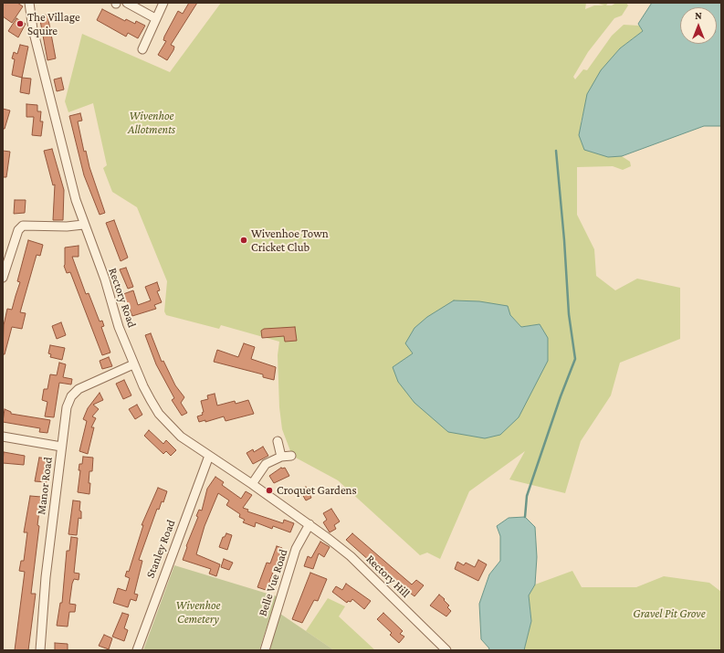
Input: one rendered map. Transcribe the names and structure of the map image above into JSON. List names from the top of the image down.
{
  "streets": {
    "street": [
      "Rectory Road",
      "Manor Road",
      "Stanley Road",
      "Rectory Hill",
      "Belle Vue Road"
    ]
  },
  "crossings": [
    ["Rectory Road", "Manor Road"],
    ["Rectory Road", "Stanley Road"],
    ["Rectory Road", "Rectory Hill"],
    ["Rectory Road", "Belle Vue Road"],
    ["Rectory Hill", "Belle Vue Road"]
  ],
  "parks": ["Wivenhoe Allotments", "Wivenhoe Cemetery", "Gravel Pit Grove"],
  "places": ["The Village Squire", "Wivenhoe Town Cricket Club", "Croquet Gardens"],
  "north": "top"
}
